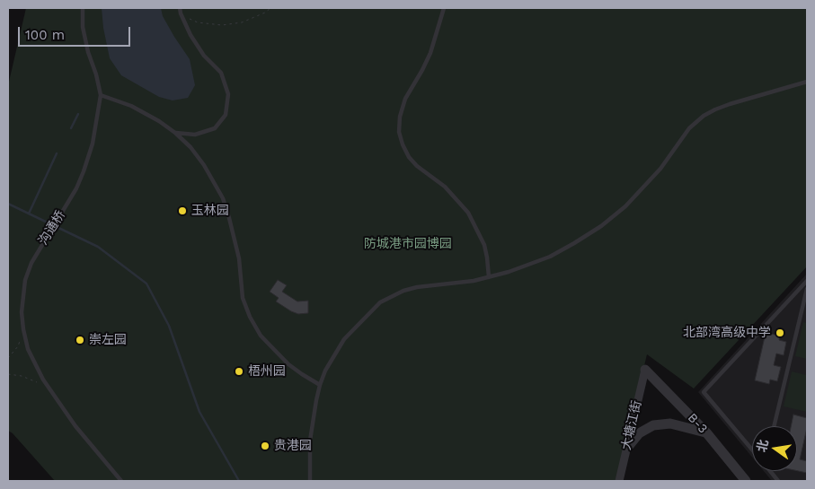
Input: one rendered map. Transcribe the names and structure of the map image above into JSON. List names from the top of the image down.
{
  "streets": {
    "street": ["B-3", "大塘江街"],
    "lane": ["沟通桥"]
  },
  "crossings": [
    ["B-3", "大塘江街"]
  ],
  "parks": ["防城港市园博园"],
  "places": [
    "玉林园",
    "北部湾高级中学",
    "崇左园",
    "梧州园",
    "贵港园"
  ],
  "scale_bar": "100 m",
  "north": "left"
}
